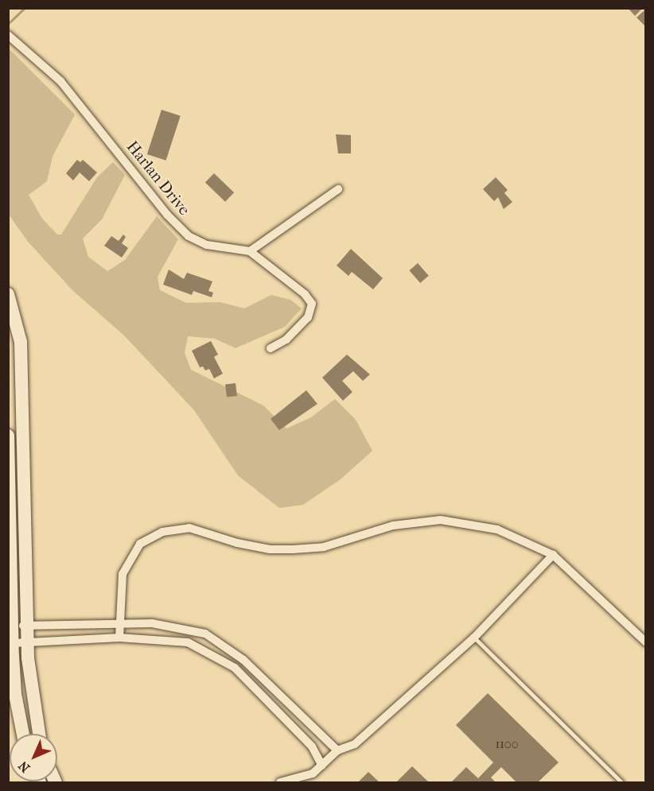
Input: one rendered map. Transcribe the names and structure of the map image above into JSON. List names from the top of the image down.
{
  "streets": {
    "street": ["Harlan Drive"]
  },
  "house_numbers": ["1100"],
  "north": "bottom left"
}
